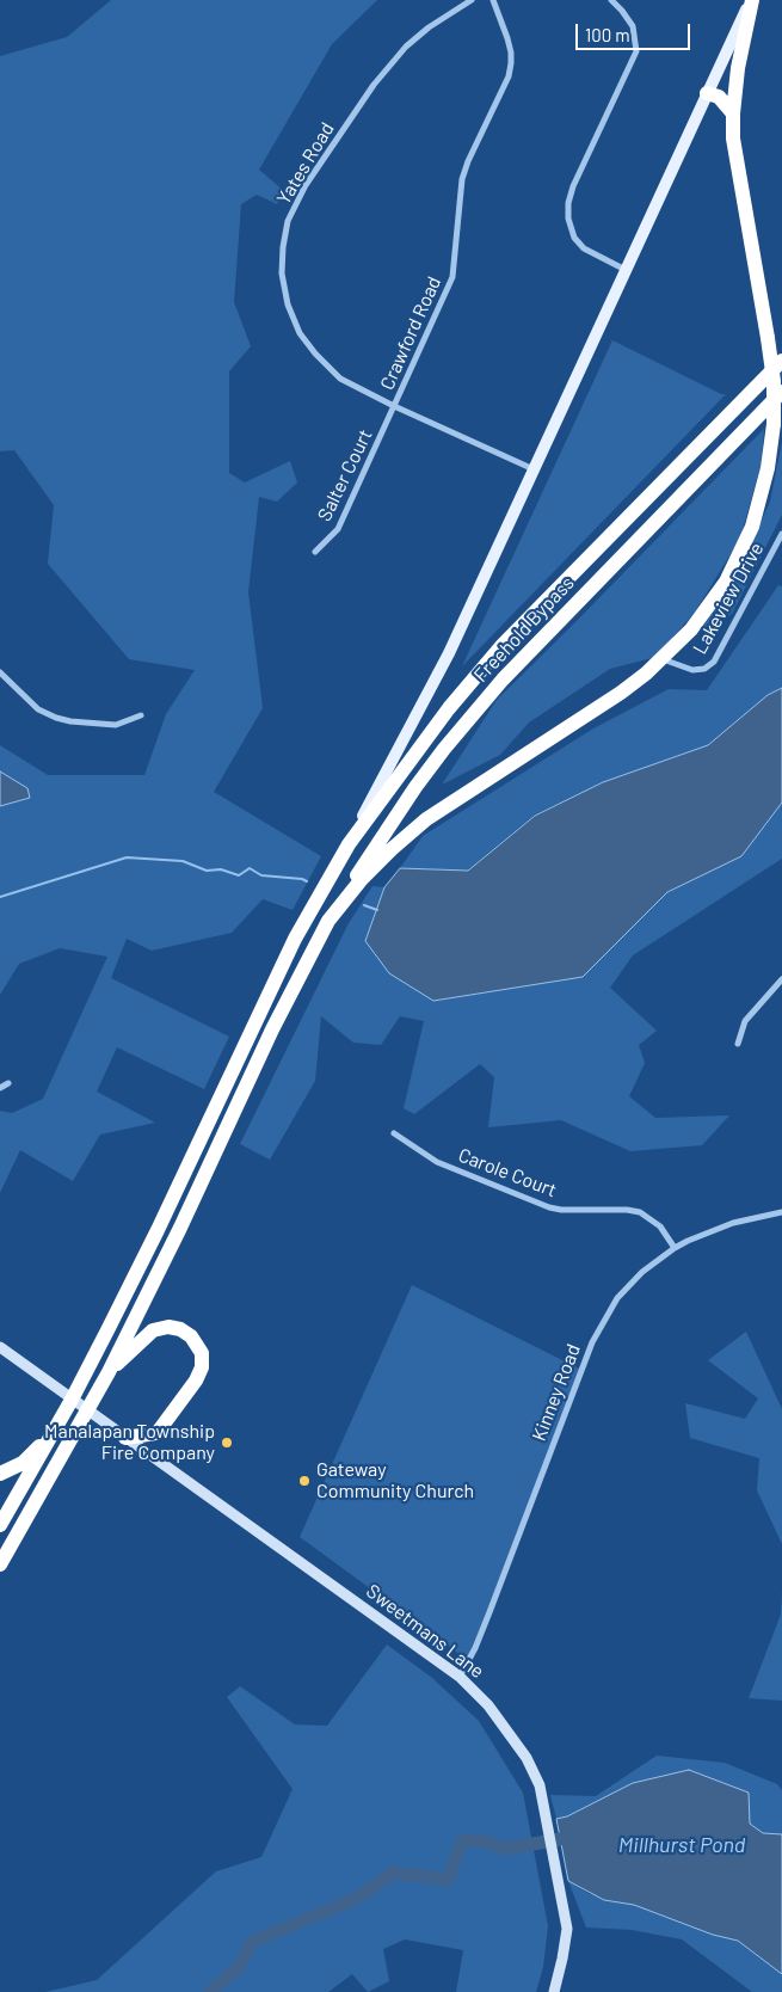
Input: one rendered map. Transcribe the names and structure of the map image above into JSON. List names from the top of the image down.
{
  "streets": {
    "highway": ["Freehold Bypass"],
    "street": [
      "Yates Road",
      "Crawford Road",
      "Salter Court",
      "Lakeview Drive",
      "Carole Court",
      "Kinney Road",
      "Sweetmans Lane"
    ]
  },
  "crossings": [
    ["Yates Road", "Crawford Road"],
    ["Yates Road", "Salter Court"],
    ["Crawford Road", "Salter Court"],
    ["Freehold Bypass", "Sweetmans Lane"],
    ["Carole Court", "Kinney Road"],
    ["Kinney Road", "Sweetmans Lane"]
  ],
  "water": ["Millhurst Pond"],
  "places": ["Manalapan Township Fire Company", "Gateway Community Church"],
  "scale_bar": "100 m"
}
